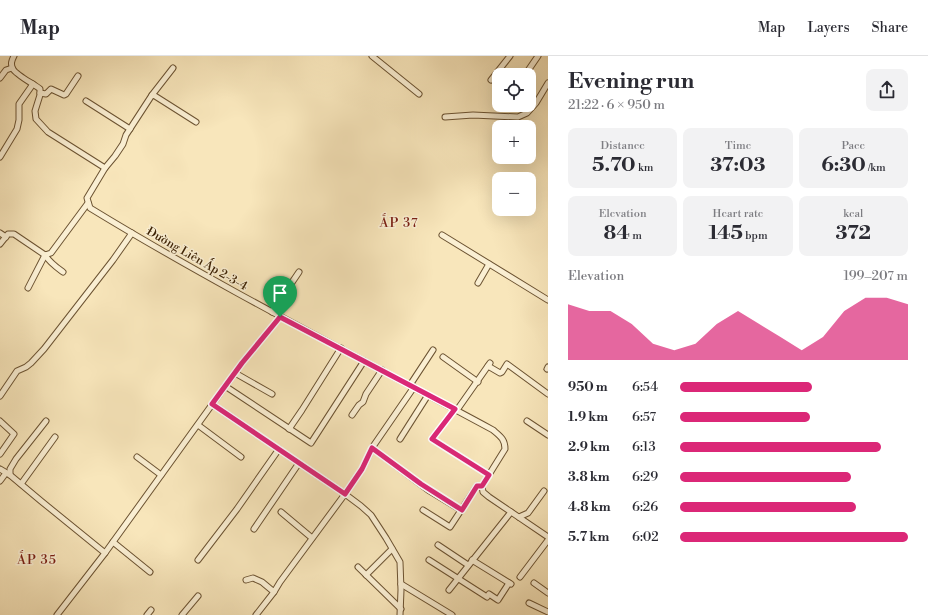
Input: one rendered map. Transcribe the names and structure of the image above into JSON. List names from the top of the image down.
{
  "streets": {
    "street": ["Đường Liên Ấp 2-3-4"]
  },
  "districts": ["ẤP 37", "ẤP 35"],
  "page": {
    "header": "Map",
    "nav": ["Map", "Layers", "Share"],
    "heading": ["Evening run", "21:22 · 6 × 950 m"],
    "map_buttons": ["+", "−"],
    "stats": [
      ["Distance", "5.70 km"],
      ["Time", "37:03"],
      ["Pace", "6:30 /km"],
      ["Elevation", "84 m"],
      ["Heart rate", "145 bpm"],
      ["kcal", "372"]
    ],
    "chart": ["Elevation", "199–207 m"],
    "list": [
      {
        "name": "950 m",
        "note": "6:54"
      },
      {
        "name": "1.9 km",
        "note": "6:57"
      },
      {
        "name": "2.9 km",
        "note": "6:13"
      },
      {
        "name": "3.8 km",
        "note": "6:29"
      },
      {
        "name": "4.8 km",
        "note": "6:26"
      },
      {
        "name": "5.7 km",
        "note": "6:02"
      }
    ]
  }
}
